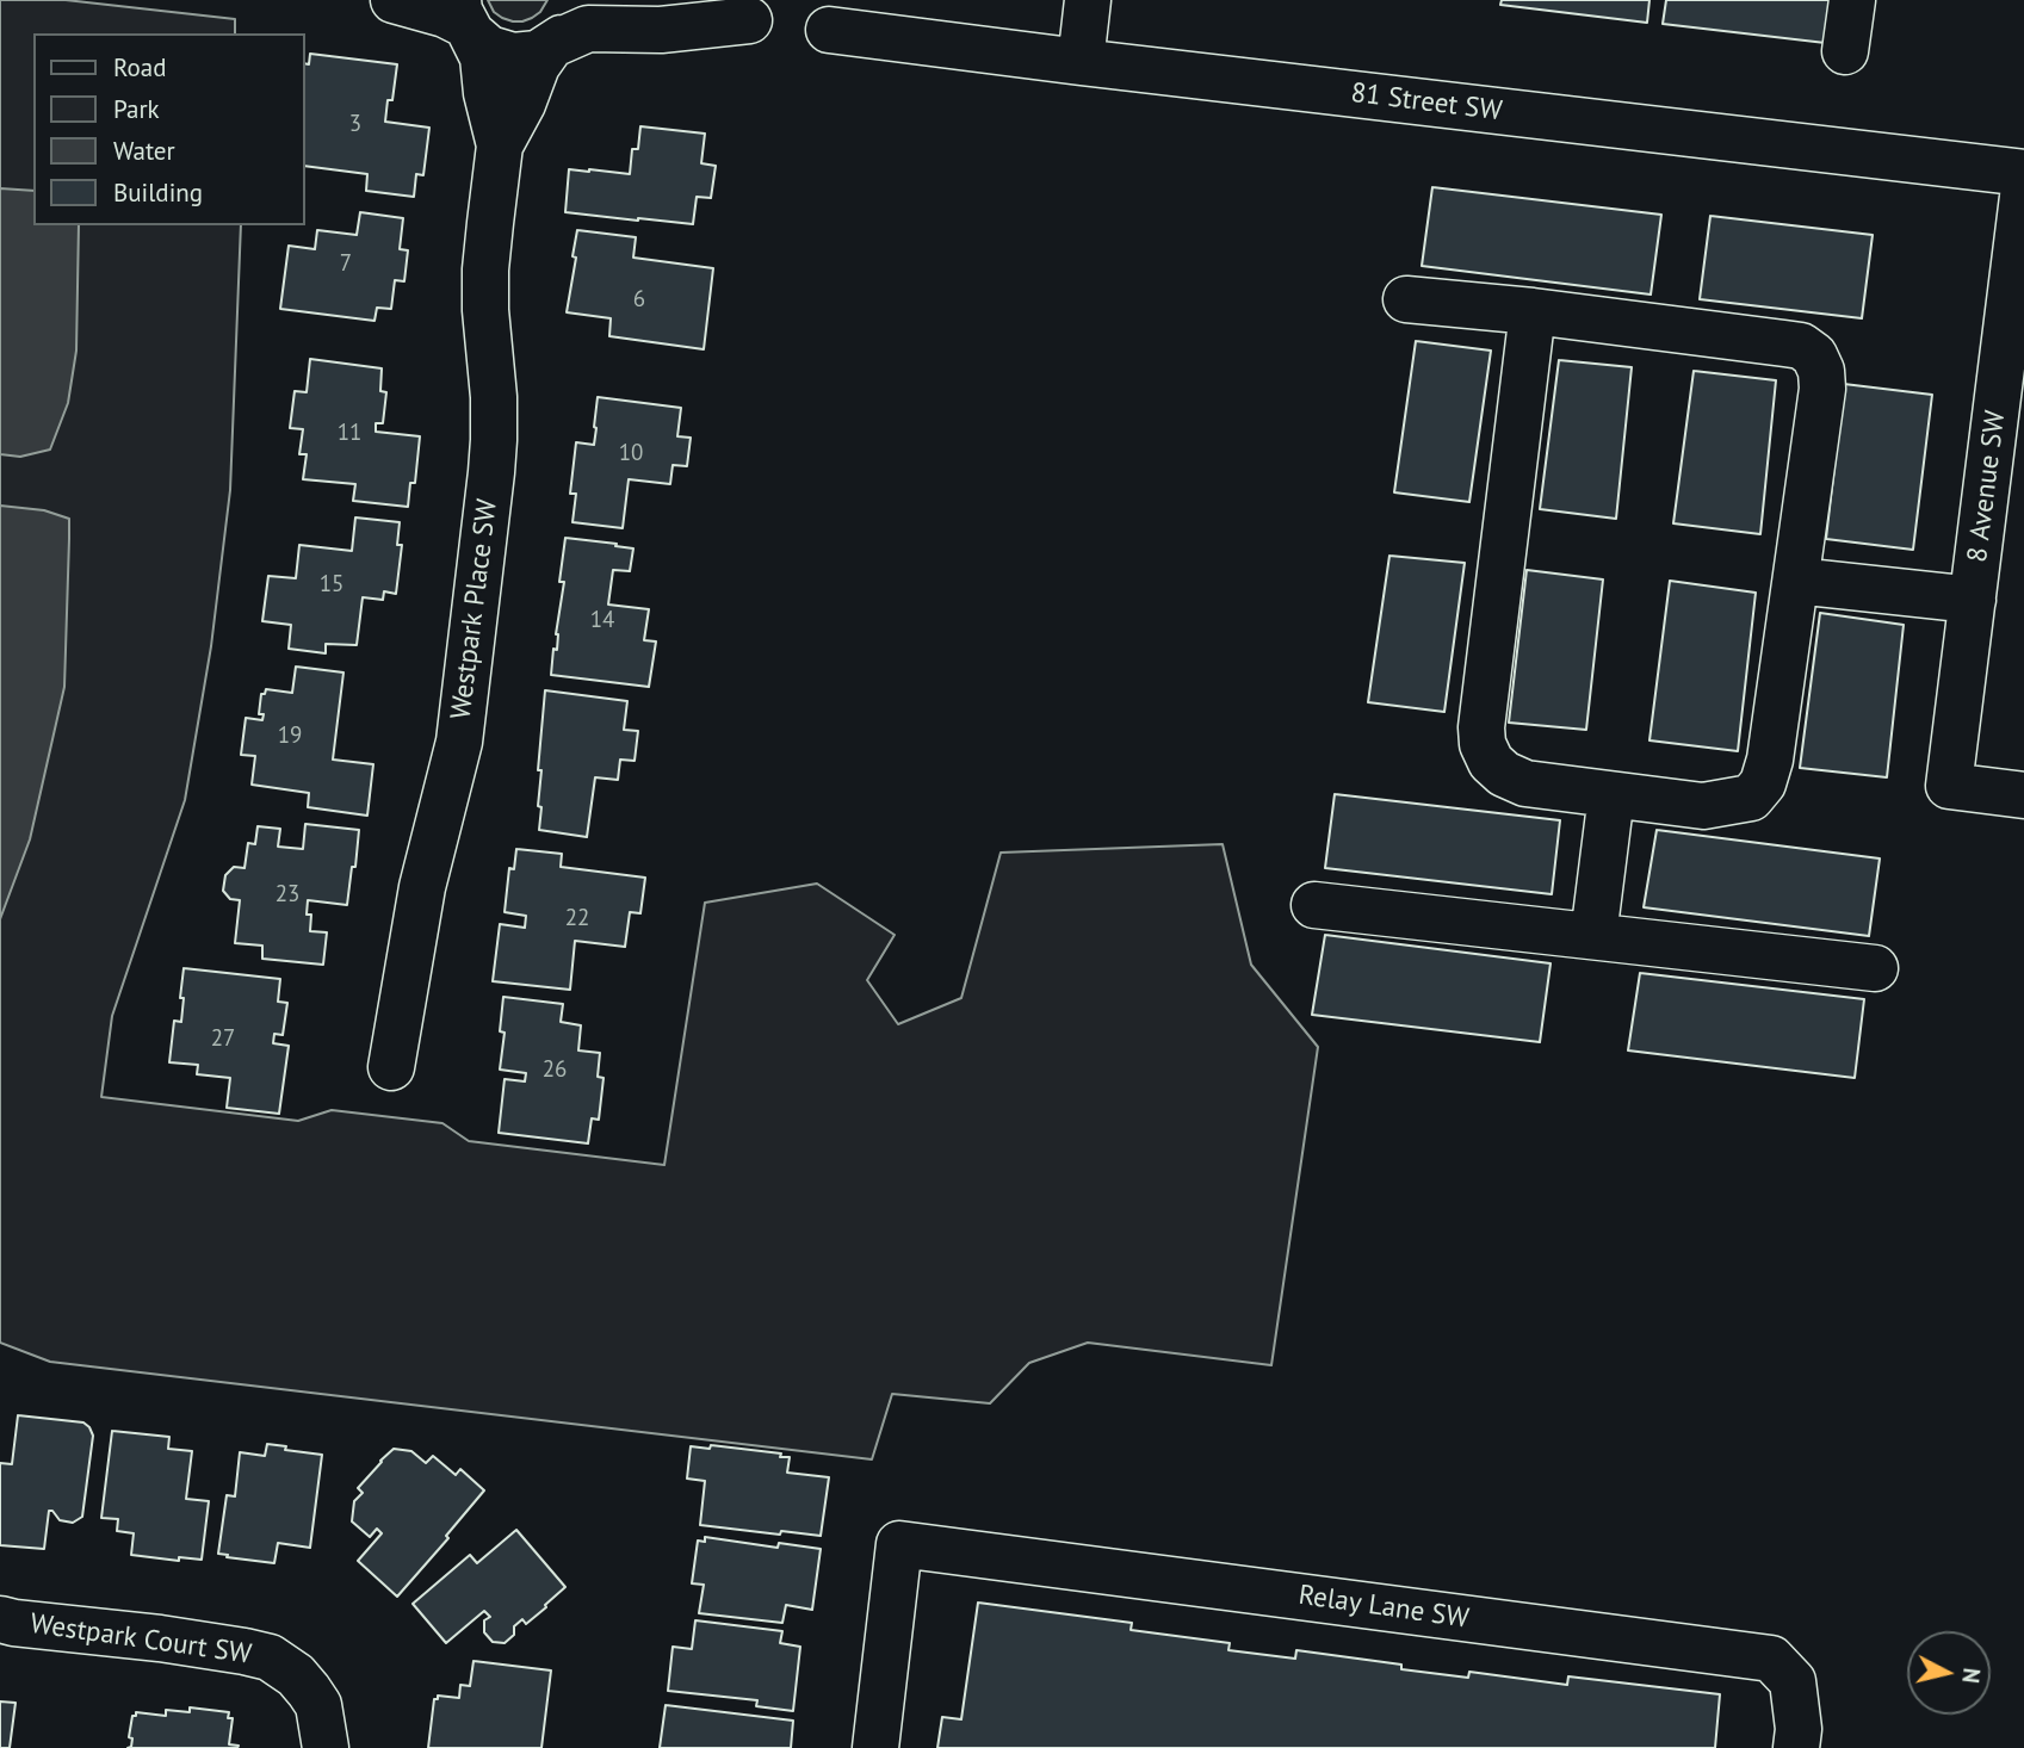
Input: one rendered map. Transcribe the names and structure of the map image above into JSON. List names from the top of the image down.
{
  "streets": {
    "street": [
      "81 Street SW",
      "8 Avenue SW",
      "Westpark Place SW",
      "Relay Lane SW",
      "Westpark Court SW"
    ]
  },
  "house_numbers": [
    "3",
    "7",
    "6",
    "11",
    "10",
    "15",
    "14",
    "19",
    "23",
    "22",
    "27",
    "26"
  ],
  "legend": [
    "Road",
    "Park",
    "Water",
    "Building"
  ],
  "north": "right"
}
